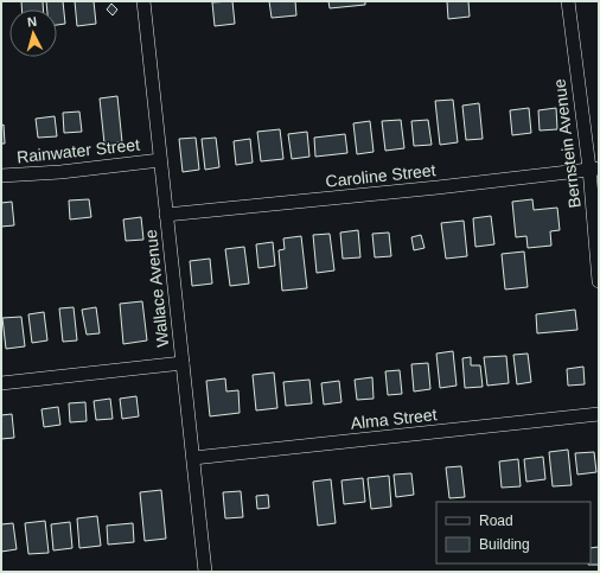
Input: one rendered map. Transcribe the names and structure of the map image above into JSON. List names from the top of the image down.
{
  "streets": {
    "street": [
      "Bernstein Avenue",
      "Rainwater Street",
      "Caroline Street",
      "Wallace Avenue",
      "Alma Street"
    ]
  },
  "crossings": [
    ["Bernstein Avenue", "Caroline Street"],
    ["Rainwater Street", "Wallace Avenue"],
    ["Caroline Street", "Wallace Avenue"],
    ["Wallace Avenue", "Alma Street"]
  ],
  "legend": ["Road", "Building"],
  "north": "top"
}
